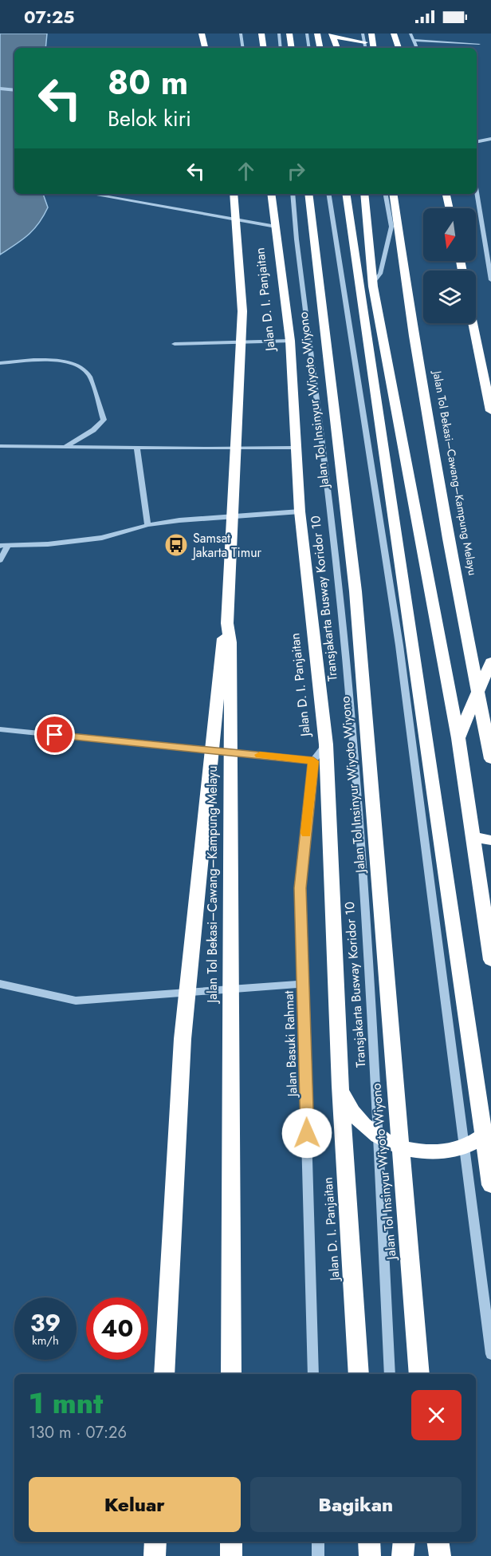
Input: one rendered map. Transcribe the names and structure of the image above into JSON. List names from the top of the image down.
{
  "streets": {
    "highway": ["Jalan D. I. Panjaitan", "Jalan Tol Insinyur Wiyoto Wiyono", "Jalan Tol Bekasi–Cawang–Kampung Melayu"],
    "street": ["Transjakarta Busway Koridor 10", "Jalan Basuki Rahmat"]
  },
  "crossings": [
    ["Jalan D. I. Panjaitan", "Jalan Basuki Rahmat"]
  ],
  "places": {
    "bus stop": ["Samsat Jakarta Timur"]
  },
  "north": "bottom",
  "page": {
    "status": "07:25",
    "turn": ["80 m", "Belok kiri"],
    "speed": "39 km/h",
    "limit": "40",
    "heading": ["1 mnt", "130 m · 07:26"],
    "buttons": ["Keluar", "Bagikan"]
  }
}
